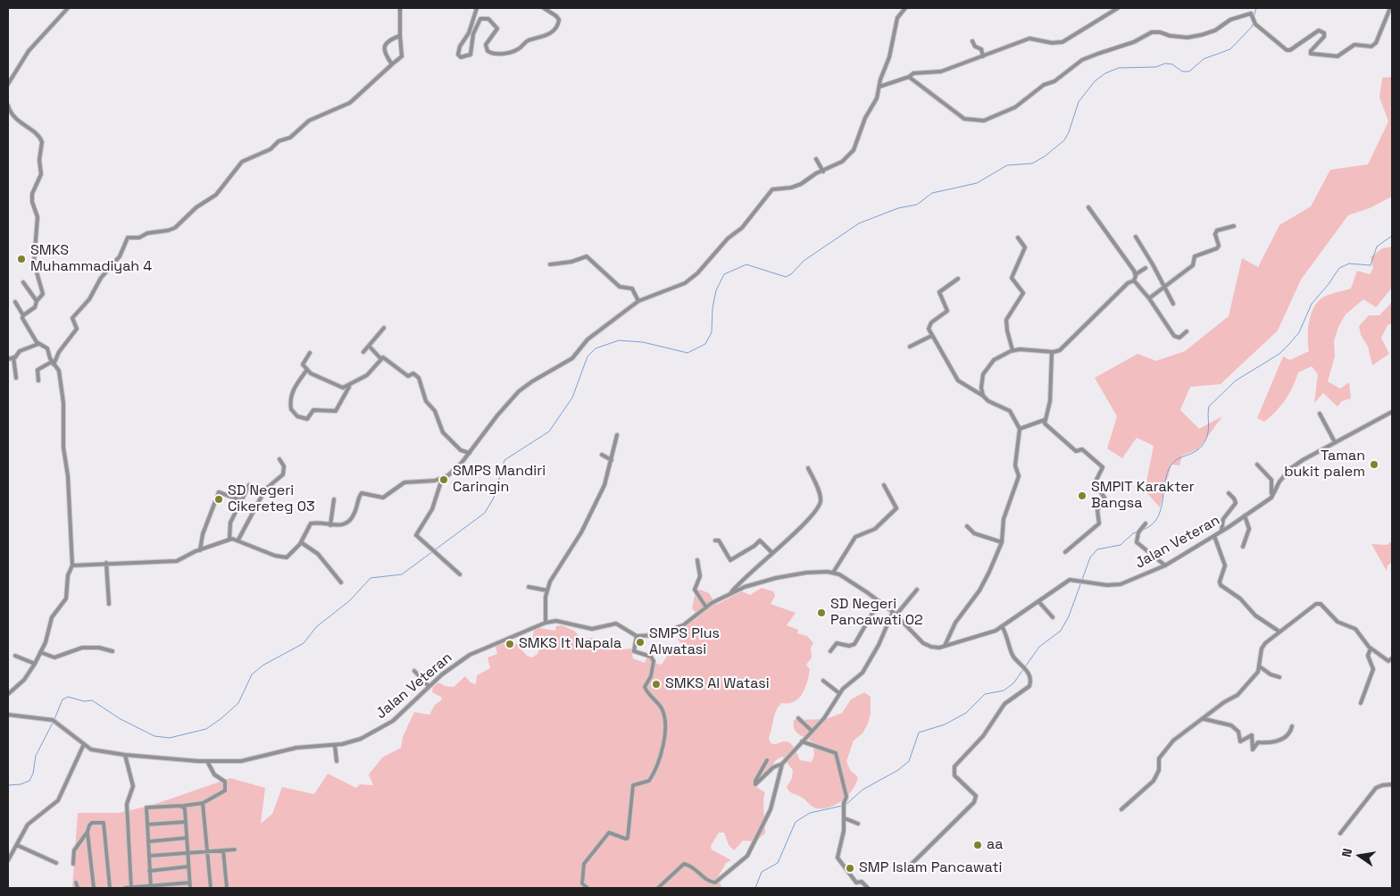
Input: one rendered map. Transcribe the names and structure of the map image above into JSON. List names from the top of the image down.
{
  "streets": {
    "street": ["Jalan Veteran"]
  },
  "places": [
    "SMKS Muhammadiyah 4",
    "Taman bukit palem",
    "SMPS Mandiri Caringin",
    "SMPIT Karakter Bangsa",
    "SD Negeri Cikereteg 03",
    "SD Negeri Pancawati 02",
    "SMPS Plus Alwatasi",
    "SMKS It Napala",
    "SMKS Al Watasi",
    "aa",
    "SMP Islam Pancawati"
  ],
  "north": "left"
}
